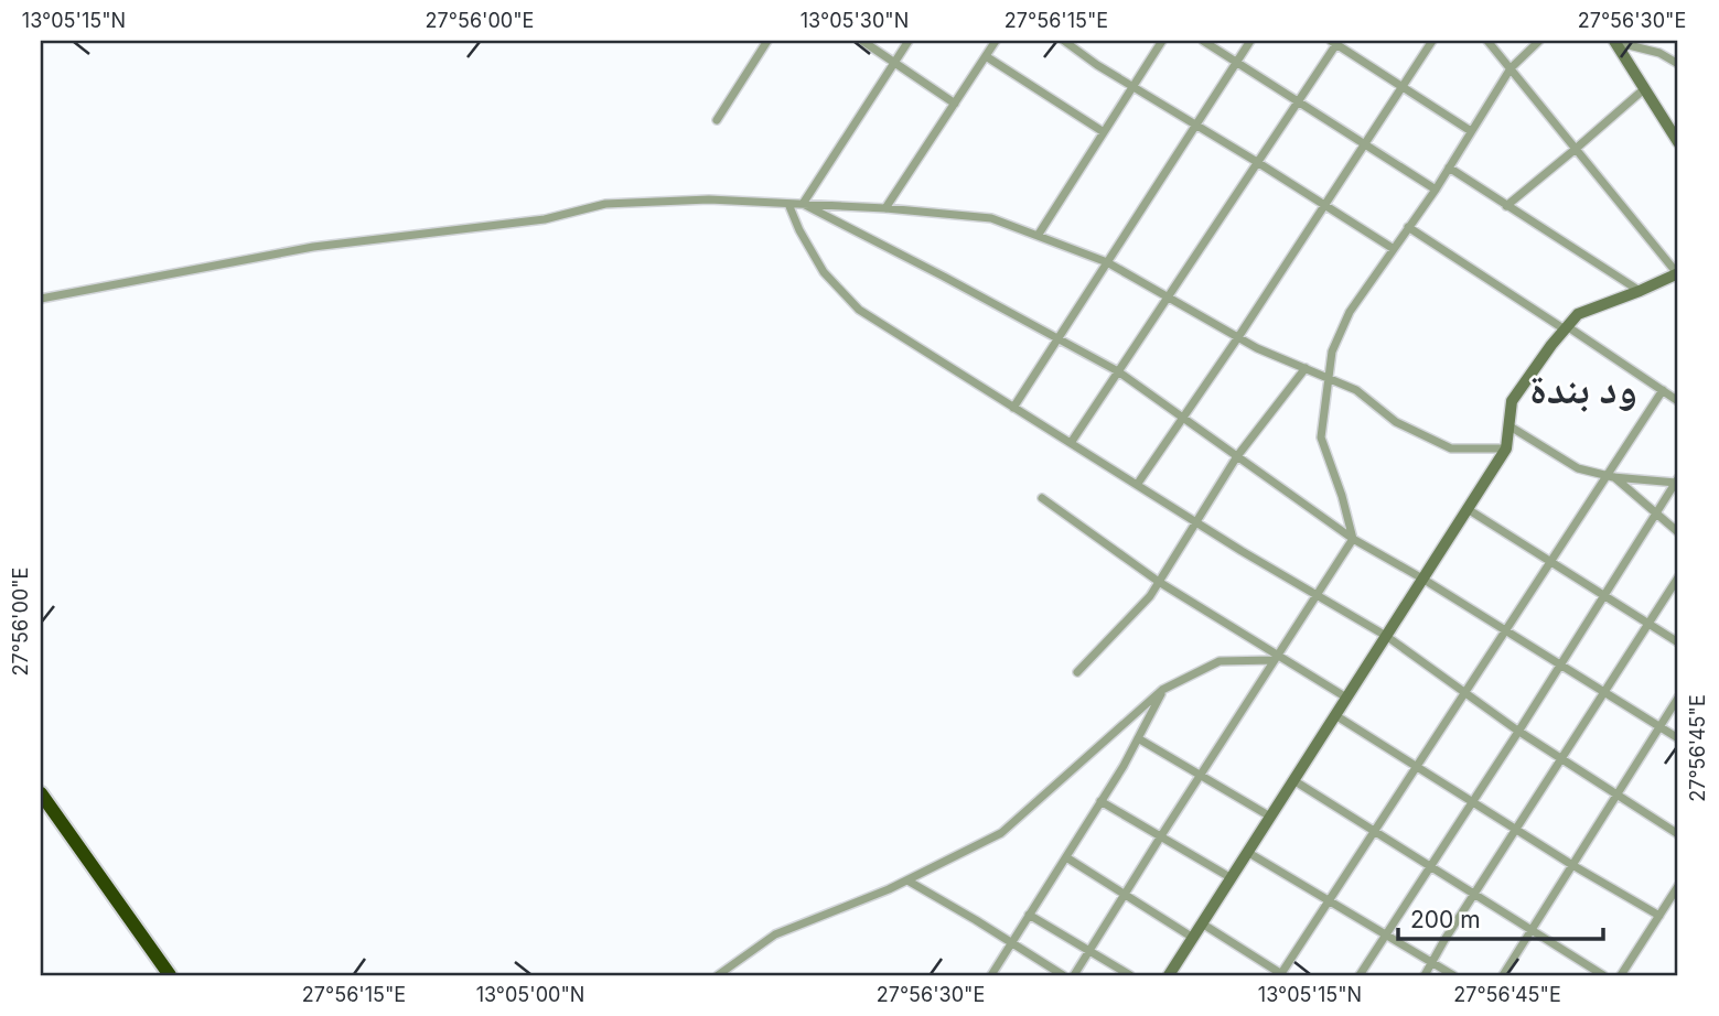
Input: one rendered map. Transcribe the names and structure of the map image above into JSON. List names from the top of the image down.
{
  "districts": ["ود بندة"],
  "scale_bar": "200 m",
  "coordinates": [
    "13°05'15\"N",
    "27°56'00\"E",
    "13°05'30\"N",
    "27°56'15\"E",
    "27°56'30\"E",
    "27°56'45\"E",
    "13°05'00\"N"
  ]
}
